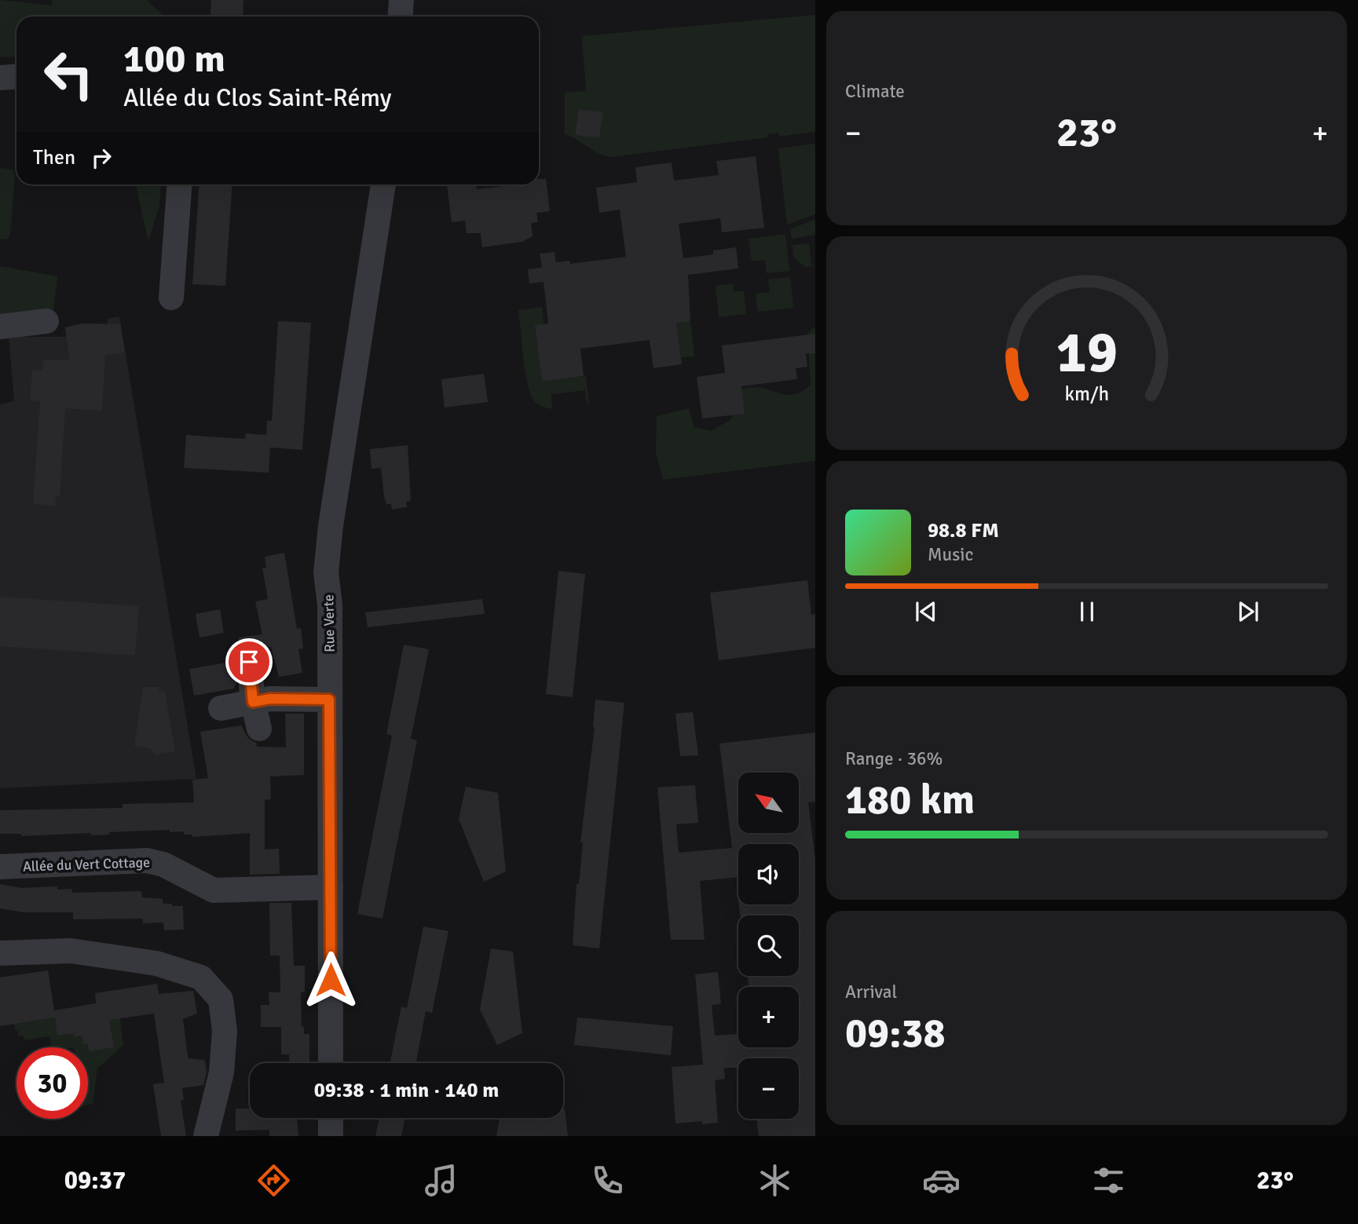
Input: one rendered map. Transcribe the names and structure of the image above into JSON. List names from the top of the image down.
{
  "streets": {
    "street": ["Rue Verte", "Allée du Vert Cottage"]
  },
  "crossings": [
    ["Rue Verte", "Allée du Vert Cottage"]
  ],
  "north": "top left",
  "page": {
    "tile": [
      "Climate",
      ["Range · 36%", "180 km"],
      ["Arrival", "09:38"]
    ],
    "turn": ["100 m", "Allée du Clos Saint-Rémy"],
    "heat": ["−", "23°", "+"],
    "then": "Then",
    "song": ["98.8 FM", "Music"],
    "map_buttons": ["+", "−"],
    "limit": "30",
    "trip": "09:38 · 1 min · 140 m",
    "tabs": ["09:37", "23°"],
    "gauge": ["19", "km/h"]
  }
}
